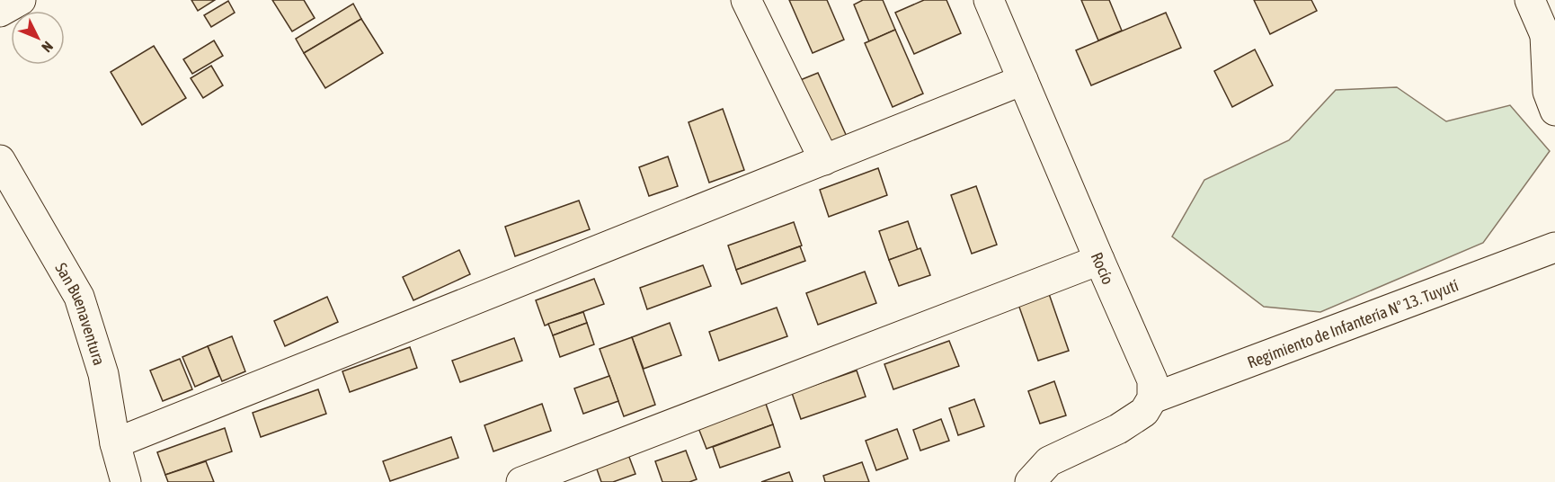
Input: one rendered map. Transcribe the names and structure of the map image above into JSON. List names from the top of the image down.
{
  "streets": {
    "street": ["Rocío", "San Buenaventura", "Regimiento de Infantería N° 13. Tuyutí"]
  },
  "crossings": [
    ["Rocío", "Regimiento de Infantería N° 13. Tuyutí"]
  ],
  "north": "bottom right"
}
